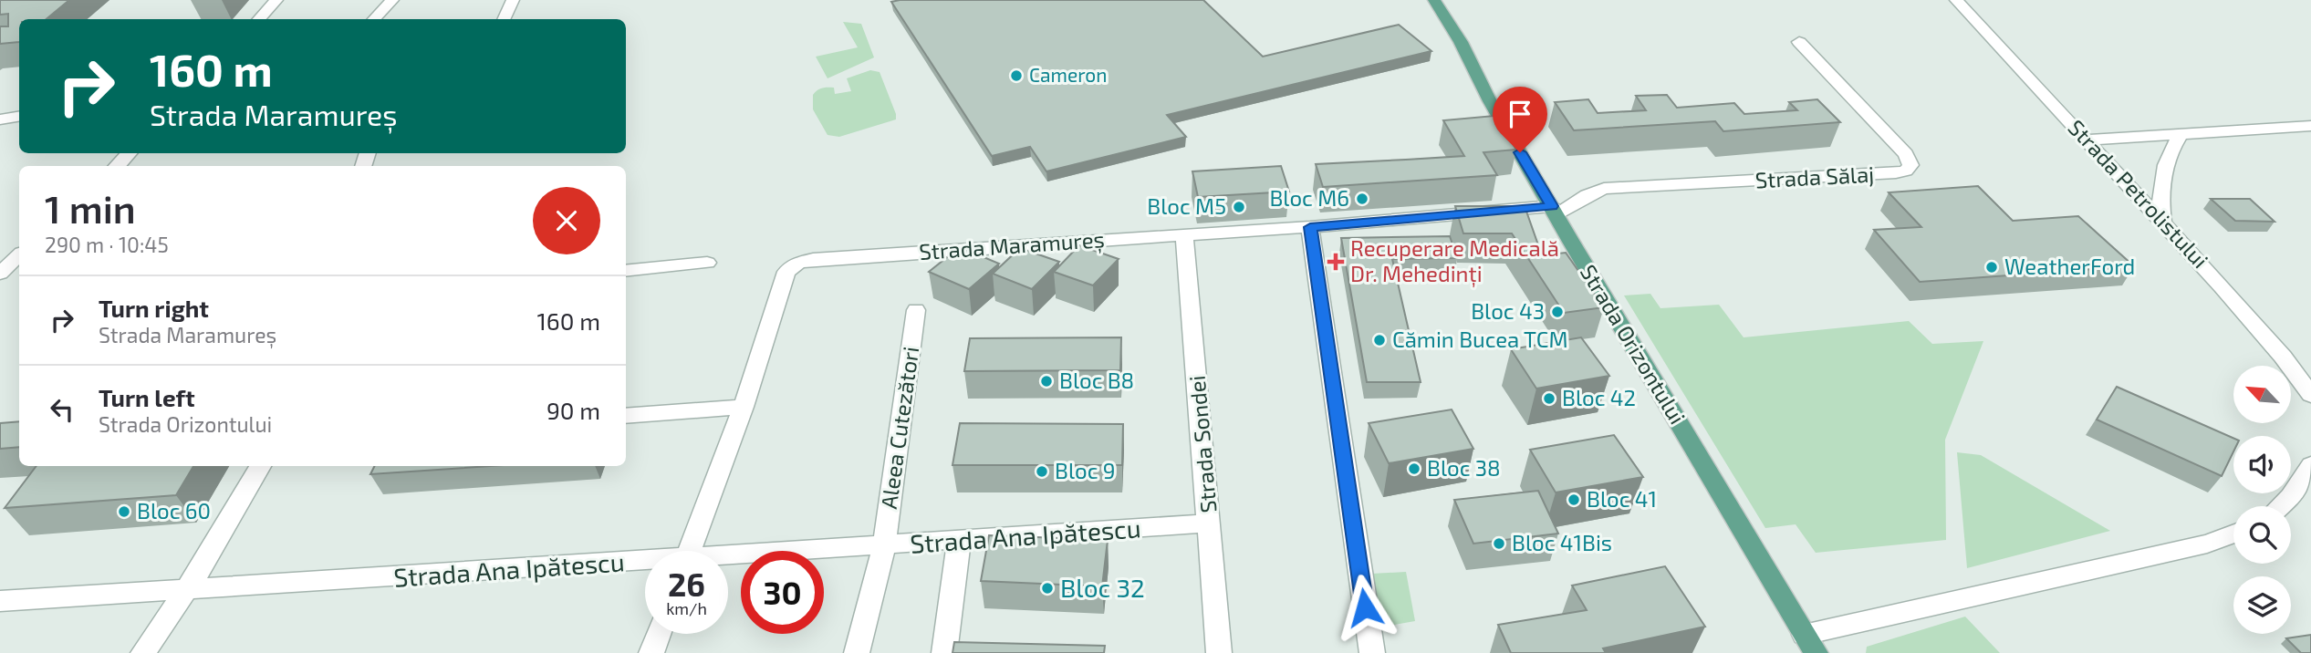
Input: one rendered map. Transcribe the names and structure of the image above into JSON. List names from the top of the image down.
{
  "streets": {
    "main road": ["Strada Orizontului"],
    "street": [
      "Strada Sălaj",
      "Strada Petrolistului",
      "Strada Maramureș",
      "Aleea Cutezători",
      "Strada Sondei",
      "Strada Ana Ipătescu"
    ]
  },
  "crossings": [
    ["Strada Sălaj", "Strada Maramureș"],
    ["Strada Sălaj", "Strada Orizontului"],
    ["Strada Maramureș", "Strada Orizontului"],
    ["Strada Maramureș", "Strada Sondei"],
    ["Aleea Cutezători", "Strada Ana Ipătescu"],
    ["Strada Sondei", "Strada Ana Ipătescu"]
  ],
  "places": {
    "other": [
      "Cameron",
      "Bloc M6",
      "Bloc M5",
      "WeatherFord",
      "Bloc 43",
      "Cămin Bucea TCM",
      "Bloc B8",
      "Bloc 42",
      "Bloc 38",
      "Bloc 9",
      "Bloc 41",
      "Bloc 60",
      "Bloc 41Bis",
      "Bloc 32"
    ],
    "health": ["Recuperare Medicală Dr. Mehedinți"]
  },
  "north": "top left",
  "page": {
    "turn": ["160 m", "Strada Maramureș"],
    "heading": ["1 min", "290 m · 10:45"],
    "list": [
      {
        "name": "Turn right",
        "note": "Strada Maramureș",
        "value": "160 m"
      },
      {
        "name": "Turn left",
        "note": "Strada Orizontului",
        "value": "90 m"
      }
    ],
    "speed": "26 km/h",
    "limit": "30"
  }
}
